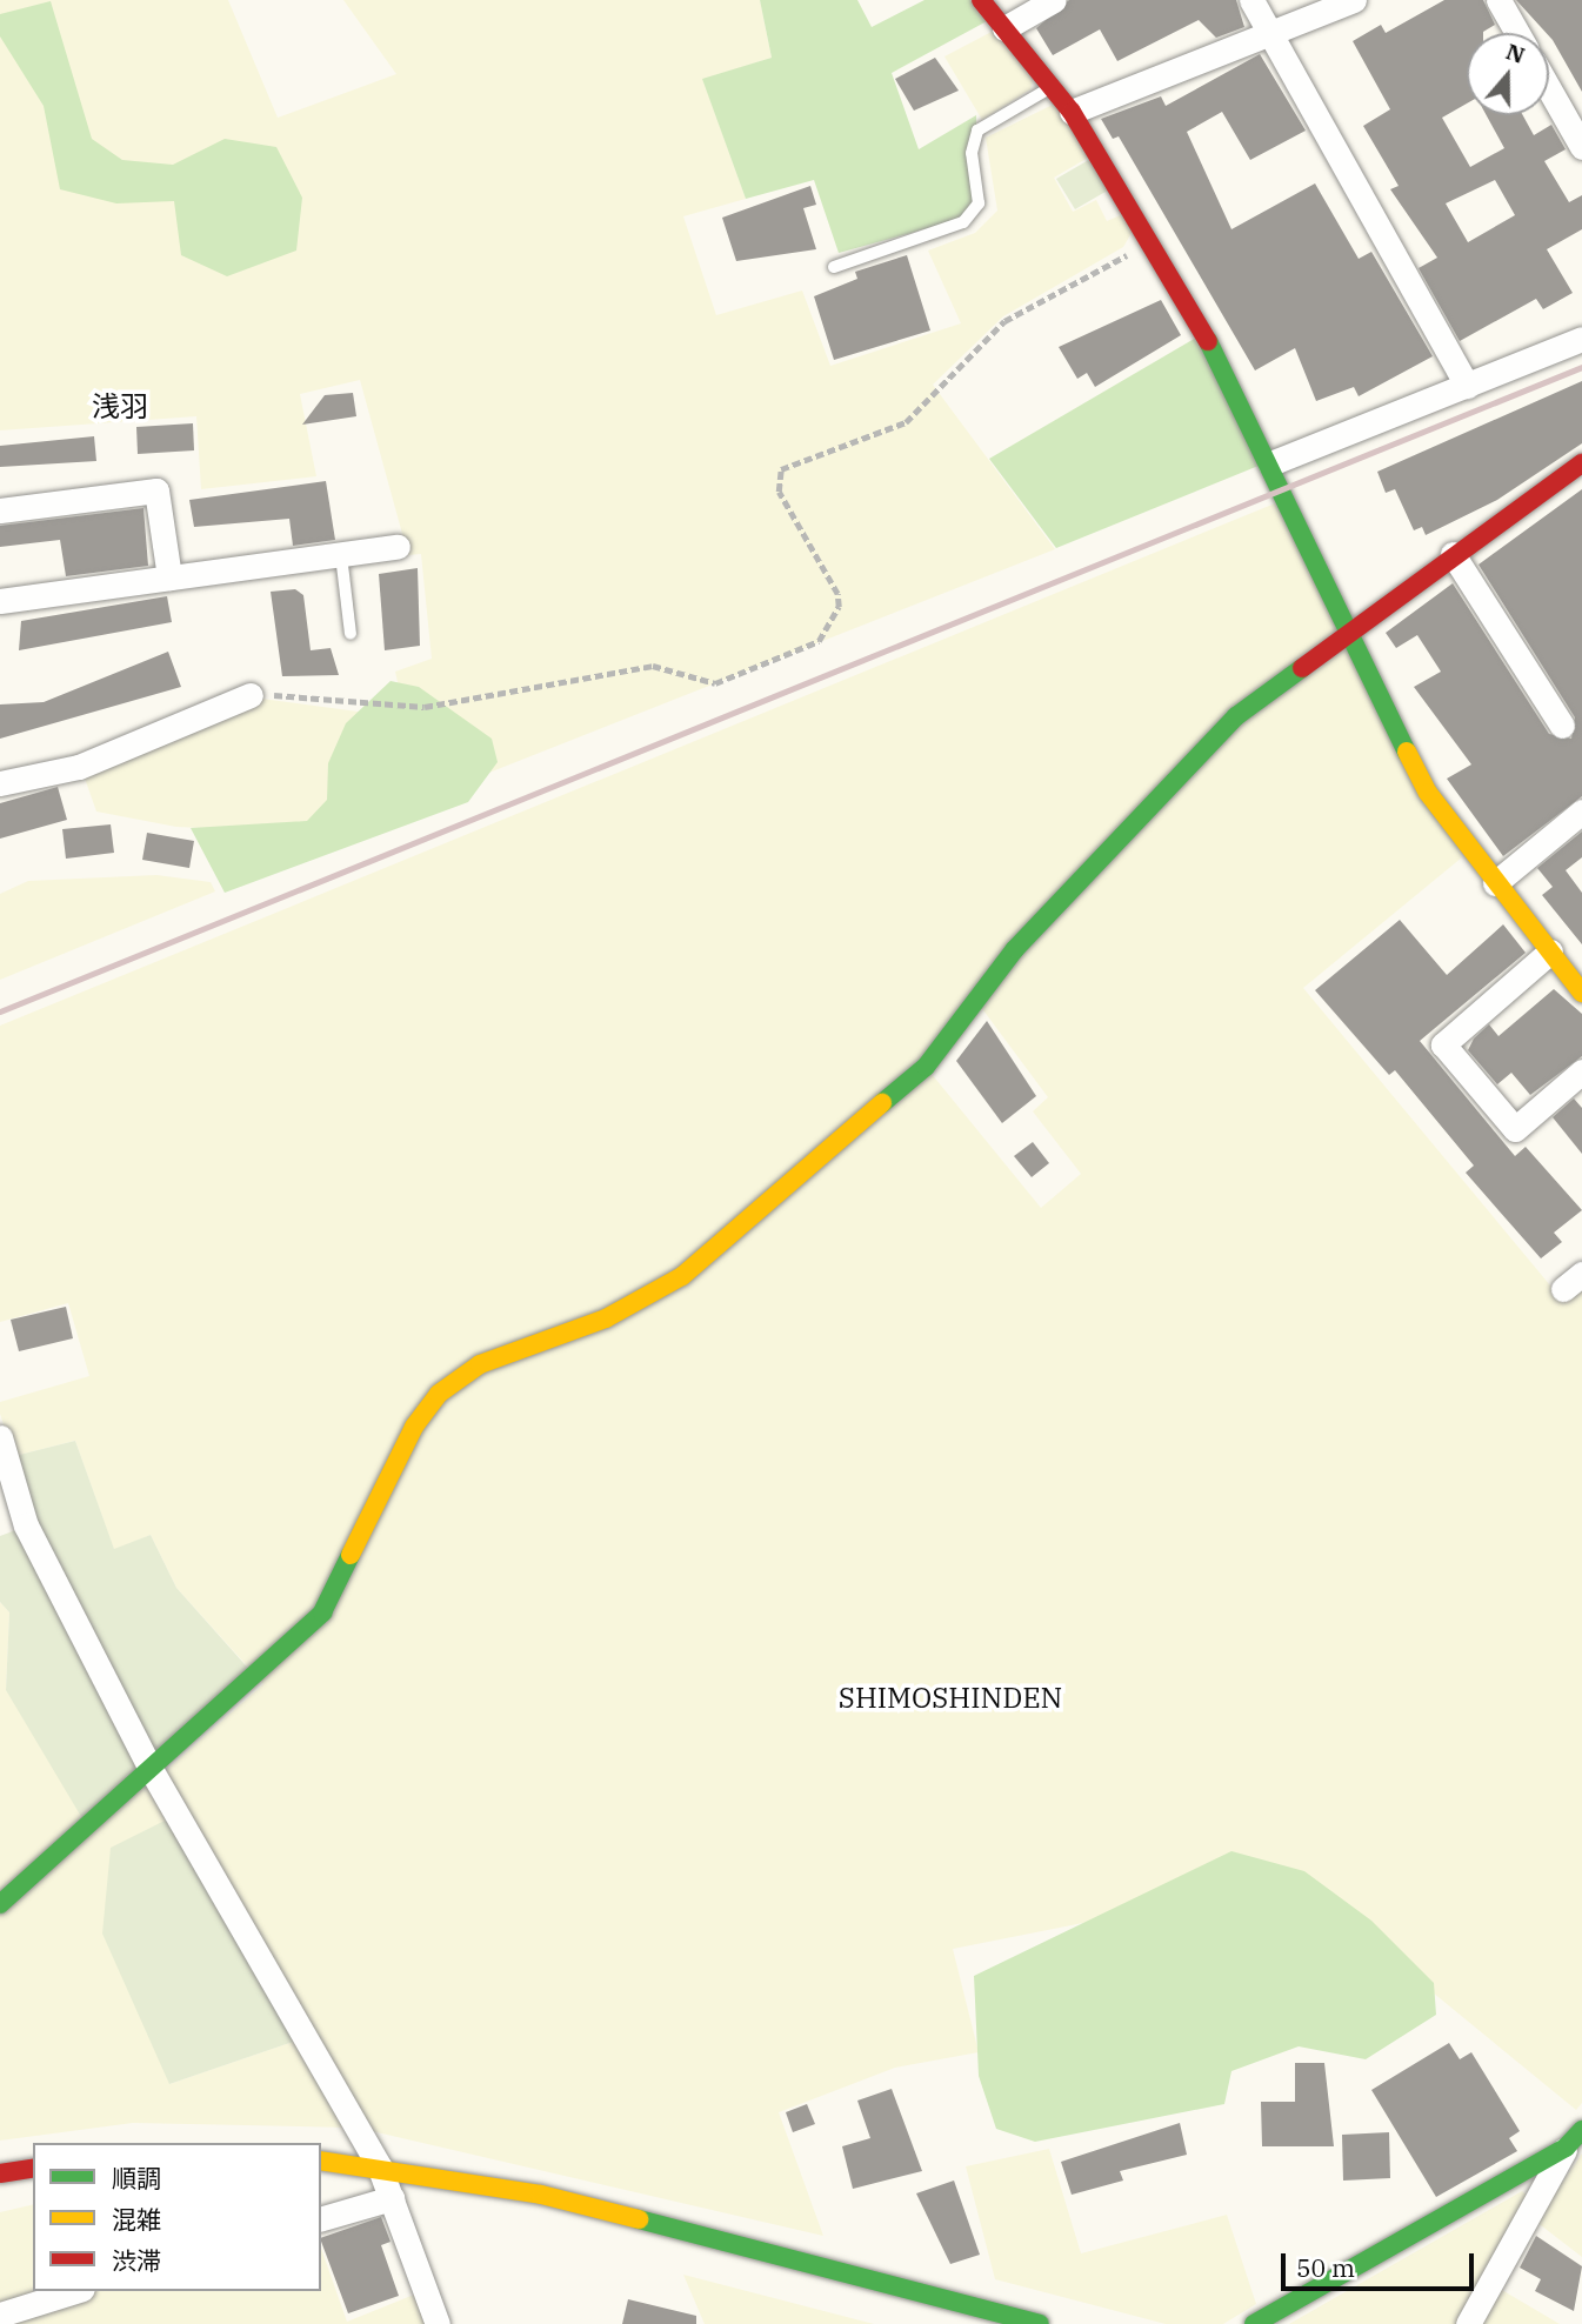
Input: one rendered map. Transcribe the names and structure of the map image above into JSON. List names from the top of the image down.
{
  "districts": ["浅羽", "SHIMOSHINDEN"],
  "legend": ["順調", "混雑", "渋滞"],
  "scale_bar": "50 m",
  "north": "top"
}
